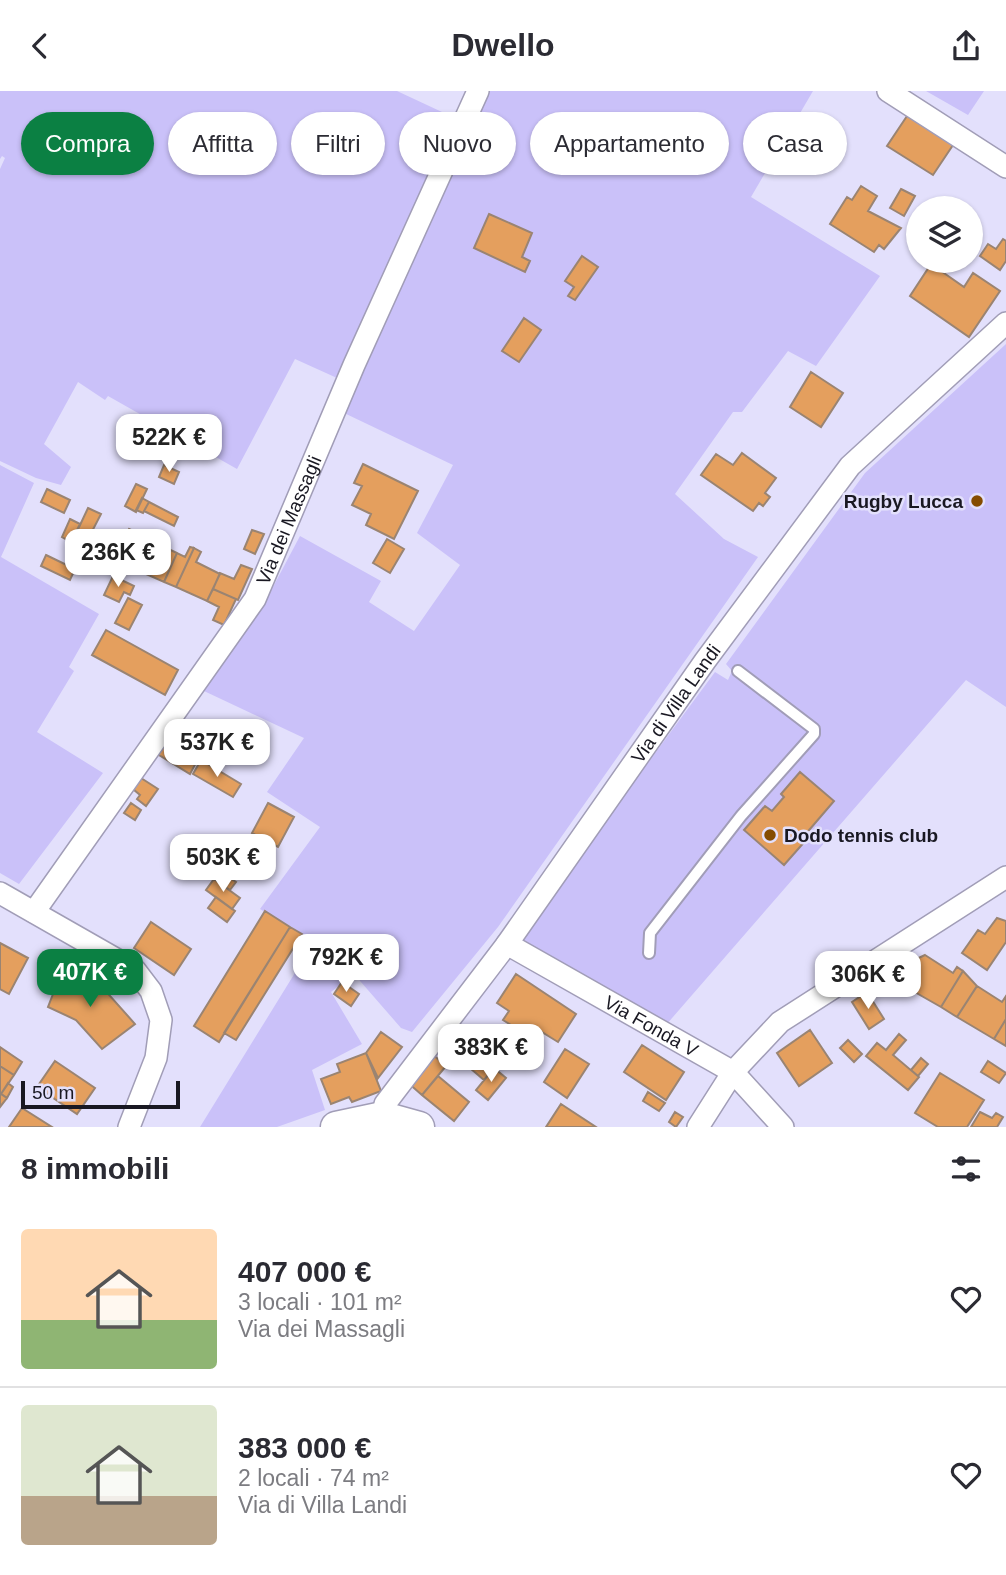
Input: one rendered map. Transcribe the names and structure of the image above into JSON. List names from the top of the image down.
{
  "streets": {
    "street": ["Via dei Massagli", "Via di Villa Landi", "Via Fonda V"]
  },
  "crossings": [
    ["Via di Villa Landi", "Via Fonda V"]
  ],
  "places": ["Rugby Lucca", "Dodo tennis club"],
  "scale_bar": "50 m",
  "page": {
    "header": "Dwello",
    "chip": [
      "Compra",
      "Affitta",
      "Filtri",
      "Nuovo",
      "Appartamento",
      "Casa"
    ],
    "price": [
      "522K €",
      "236K €",
      "537K €",
      "503K €",
      "792K €",
      "407K €",
      "306K €",
      "383K €"
    ],
    "scale": "50 m",
    "heading": "8 immobili",
    "list": [
      {
        "name": "407 000 €",
        "note": "3 locali · 101 m² · Via dei Massagli"
      },
      {
        "name": "383 000 €",
        "note": "2 locali · 74 m² · Via di Villa Landi"
      }
    ]
  }
}
